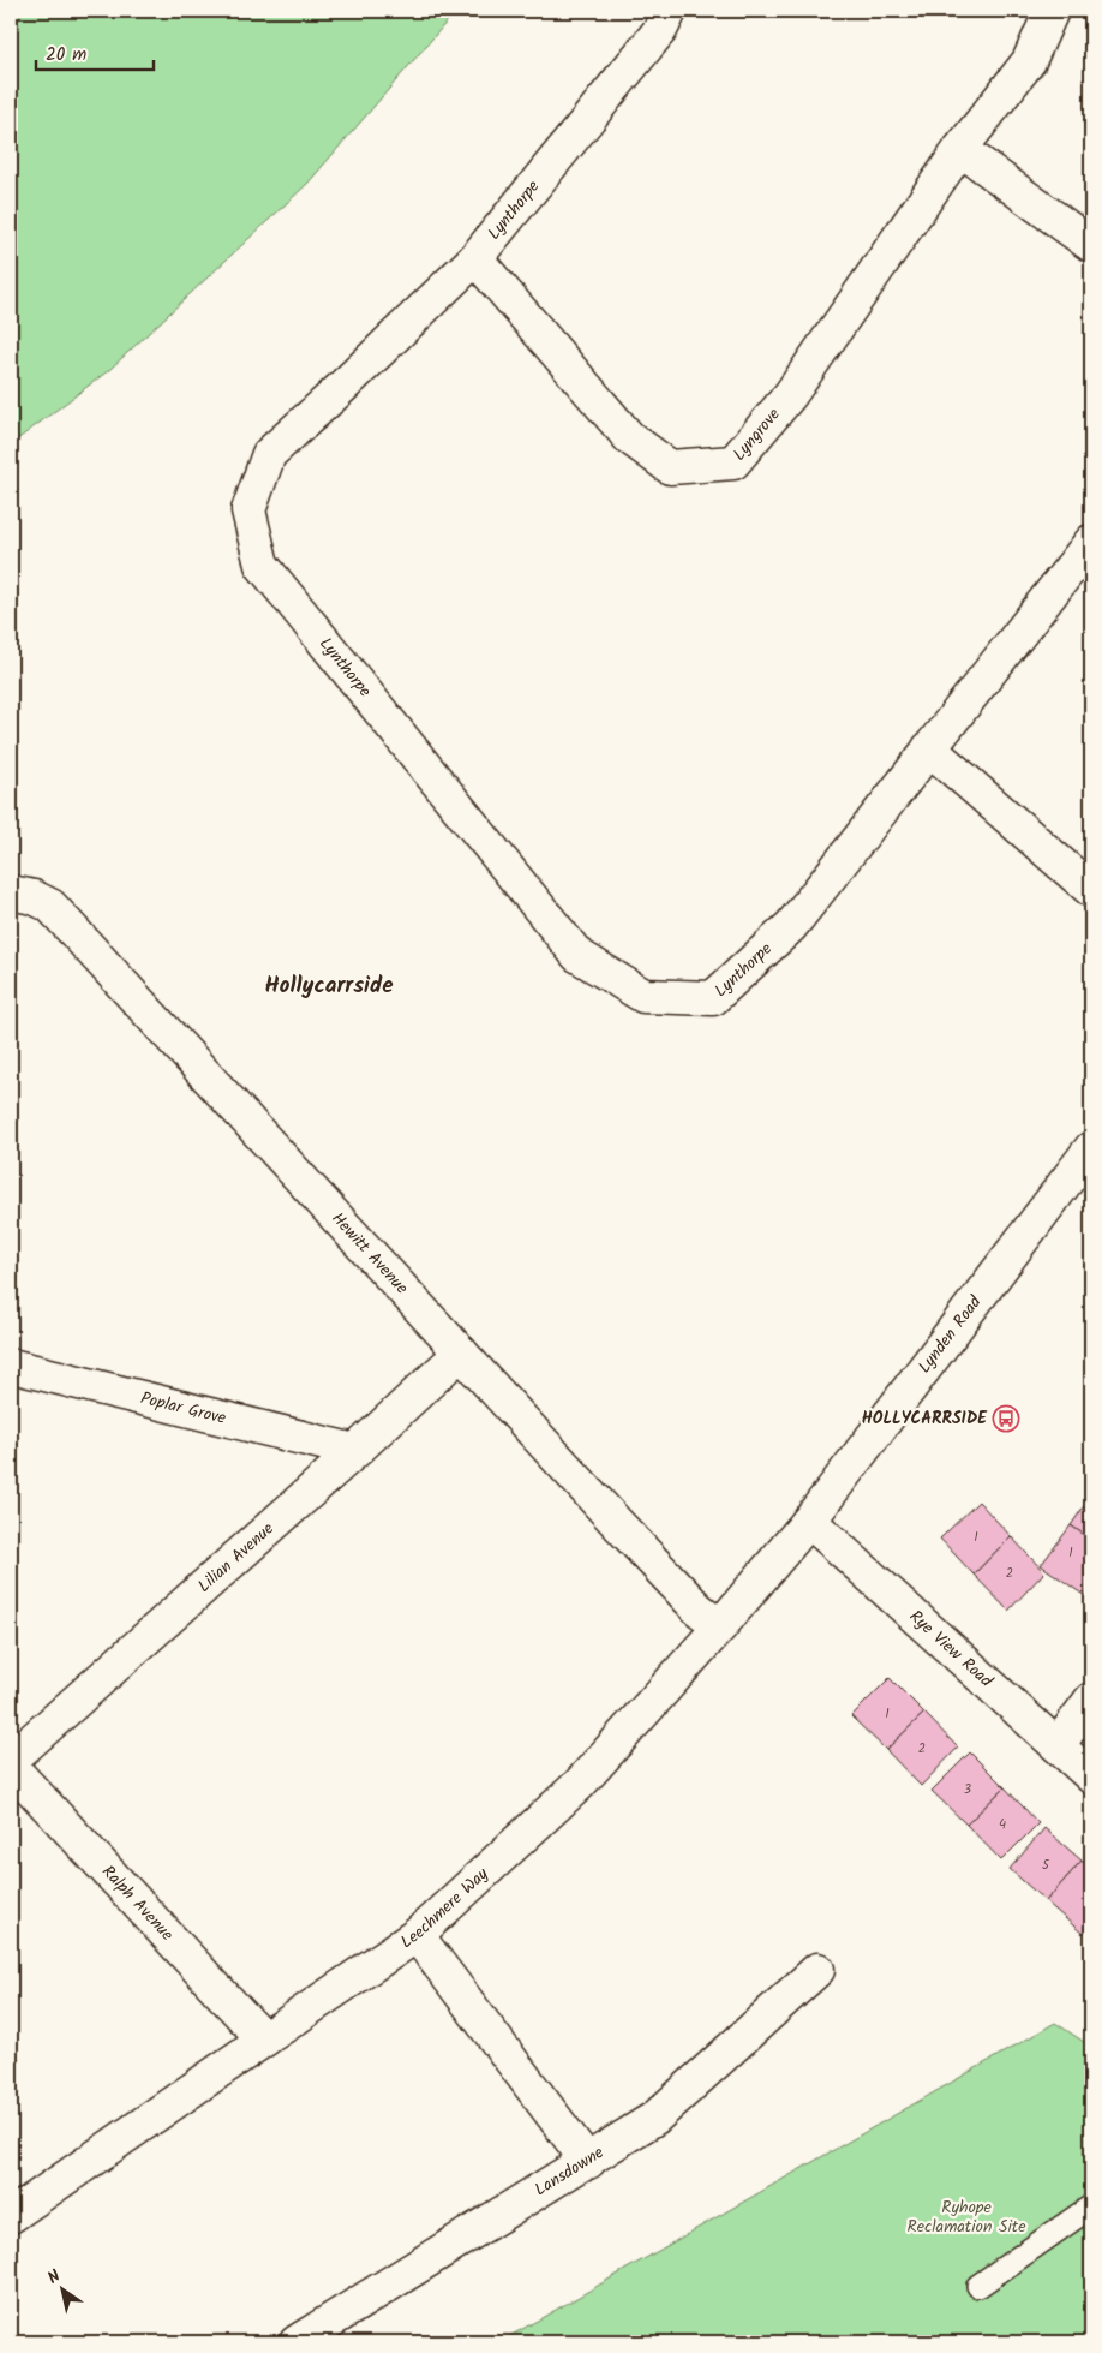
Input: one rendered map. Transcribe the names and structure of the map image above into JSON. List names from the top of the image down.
{
  "streets": {
    "street": [
      "Lynthorpe",
      "Lyngrove",
      "Hewitt Avenue",
      "Lynden Road",
      "Poplar Grove",
      "Lilian Avenue",
      "Rye View Road",
      "Ralph Avenue",
      "Leechmere Way",
      "Lansdowne"
    ]
  },
  "crossings": [
    ["Lynthorpe", "Lyngrove"],
    ["Hewitt Avenue", "Lilian Avenue"],
    ["Hewitt Avenue", "Leechmere Way"],
    ["Lynden Road", "Rye View Road"],
    ["Lynden Road", "Leechmere Way"],
    ["Poplar Grove", "Lilian Avenue"],
    ["Rye View Road", "Leechmere Way"],
    ["Ralph Avenue", "Leechmere Way"]
  ],
  "districts": ["Hollycarrside"],
  "parks": ["Ryhope Reclamation Site"],
  "places": {
    "bus stop": ["HOLLYCARRSIDE"]
  },
  "house_numbers": [
    "1",
    "1",
    "2",
    "1",
    "2",
    "3",
    "4",
    "5"
  ],
  "scale_bar": "20 m",
  "north": "top left"
}
